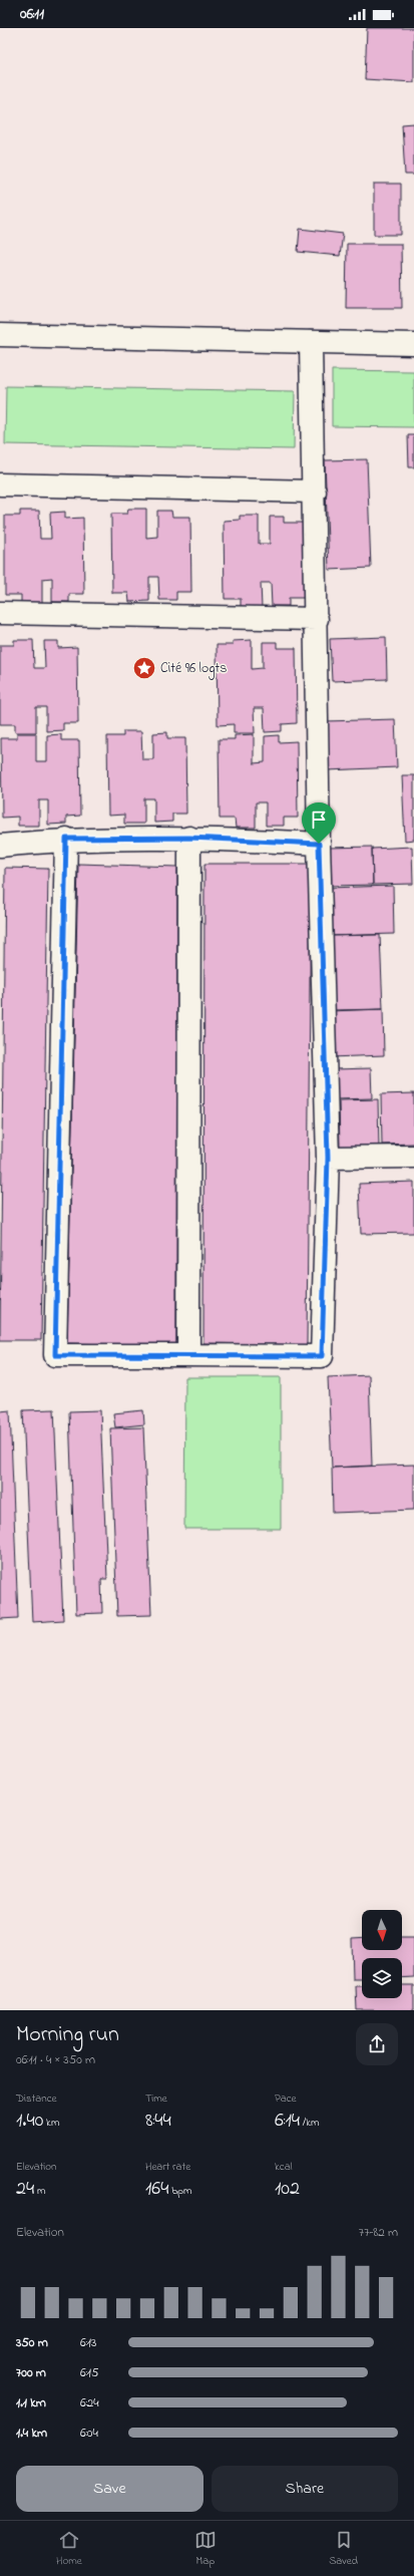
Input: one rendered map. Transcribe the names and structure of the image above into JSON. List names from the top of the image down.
{
  "places": {
    "place": ["Cité 96 logts"]
  },
  "north": "bottom",
  "page": {
    "status": "06:11",
    "heading": ["Morning run", "06:11 · 4 × 350 m"],
    "stats": [
      ["Distance", "1.40 km"],
      ["Time", "8:44"],
      ["Pace", "6:14 /km"],
      ["Elevation", "24 m"],
      ["Heart rate", "164 bpm"],
      ["kcal", "102"]
    ],
    "chart": ["Elevation", "77–82 m"],
    "list": [
      {
        "name": "350 m",
        "note": "6:13"
      },
      {
        "name": "700 m",
        "note": "6:15"
      },
      {
        "name": "1.1 km",
        "note": "6:24"
      },
      {
        "name": "1.4 km",
        "note": "6:04"
      }
    ],
    "buttons": ["Save", "Share"],
    "tabs": ["Home", "Map", "Saved"]
  }
}
